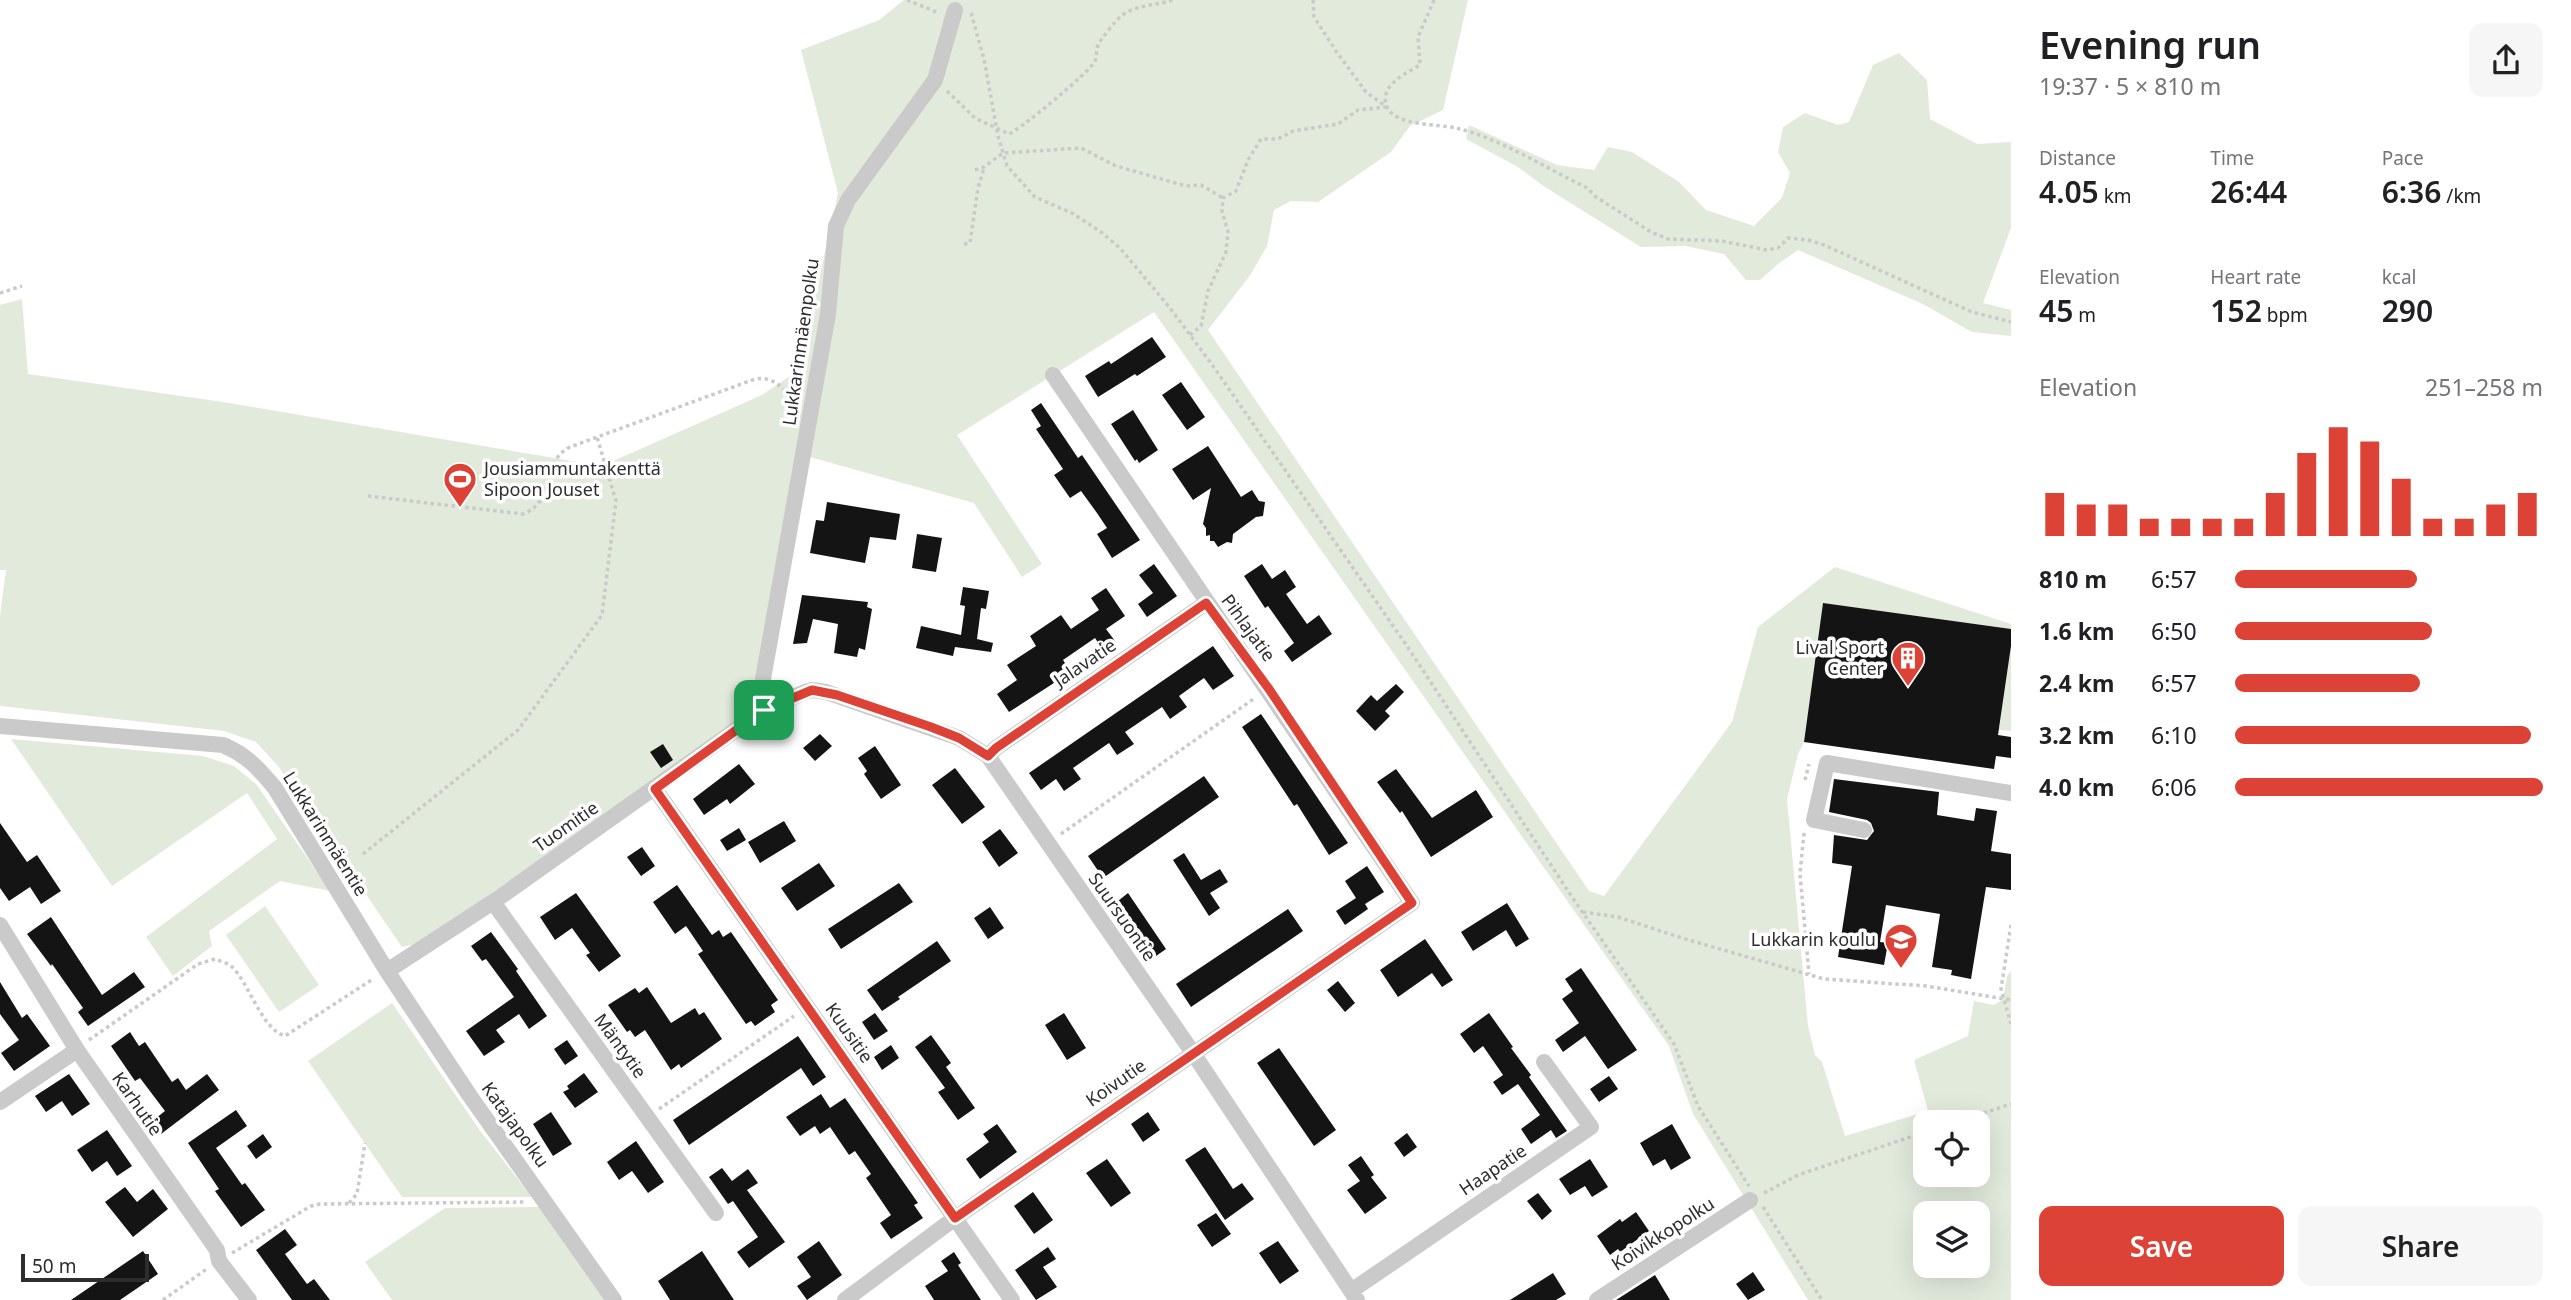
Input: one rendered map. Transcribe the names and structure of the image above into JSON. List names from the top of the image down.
{
  "streets": {
    "street": [
      "Lukkarinmäenpolku",
      "Pihlajatie",
      "Jalavatie",
      "Tuomitie",
      "Lukkarinmäentie",
      "Suursuontie",
      "Kuusitie",
      "Mäntytie",
      "Koivutie",
      "Karhutie",
      "Katajapolku",
      "Haapatie",
      "Koivikkopolku"
    ]
  },
  "crossings": [
    ["Lukkarinmäenpolku", "Tuomitie"],
    ["Lukkarinmäenpolku", "Suursuontie"],
    ["Pihlajatie", "Jalavatie"],
    ["Pihlajatie", "Koivutie"],
    ["Jalavatie", "Suursuontie"],
    ["Tuomitie", "Lukkarinmäentie"],
    ["Tuomitie", "Suursuontie"],
    ["Tuomitie", "Kuusitie"],
    ["Tuomitie", "Mäntytie"],
    ["Tuomitie", "Katajapolku"],
    ["Lukkarinmäentie", "Katajapolku"],
    ["Suursuontie", "Koivutie"],
    ["Suursuontie", "Haapatie"],
    ["Kuusitie", "Koivutie"]
  ],
  "places": {
    "sports": ["Jousiammuntakenttä Sipoon Jouset"],
    "building": ["Lival Sport Center"],
    "school or university": ["Lukkarin koulu"]
  },
  "scale_bar": "50 m",
  "page": {
    "heading": ["Evening run", "19:37 · 5 × 810 m"],
    "stats": [
      ["Distance", "4.05 km"],
      ["Time", "26:44"],
      ["Pace", "6:36 /km"],
      ["Elevation", "45 m"],
      ["Heart rate", "152 bpm"],
      ["kcal", "290"]
    ],
    "chart": ["Elevation", "251–258 m"],
    "list": [
      {
        "name": "810 m",
        "note": "6:57"
      },
      {
        "name": "1.6 km",
        "note": "6:50"
      },
      {
        "name": "2.4 km",
        "note": "6:57"
      },
      {
        "name": "3.2 km",
        "note": "6:10"
      },
      {
        "name": "4.0 km",
        "note": "6:06"
      }
    ],
    "buttons": ["Save", "Share"],
    "scale": "50 m"
  }
}
